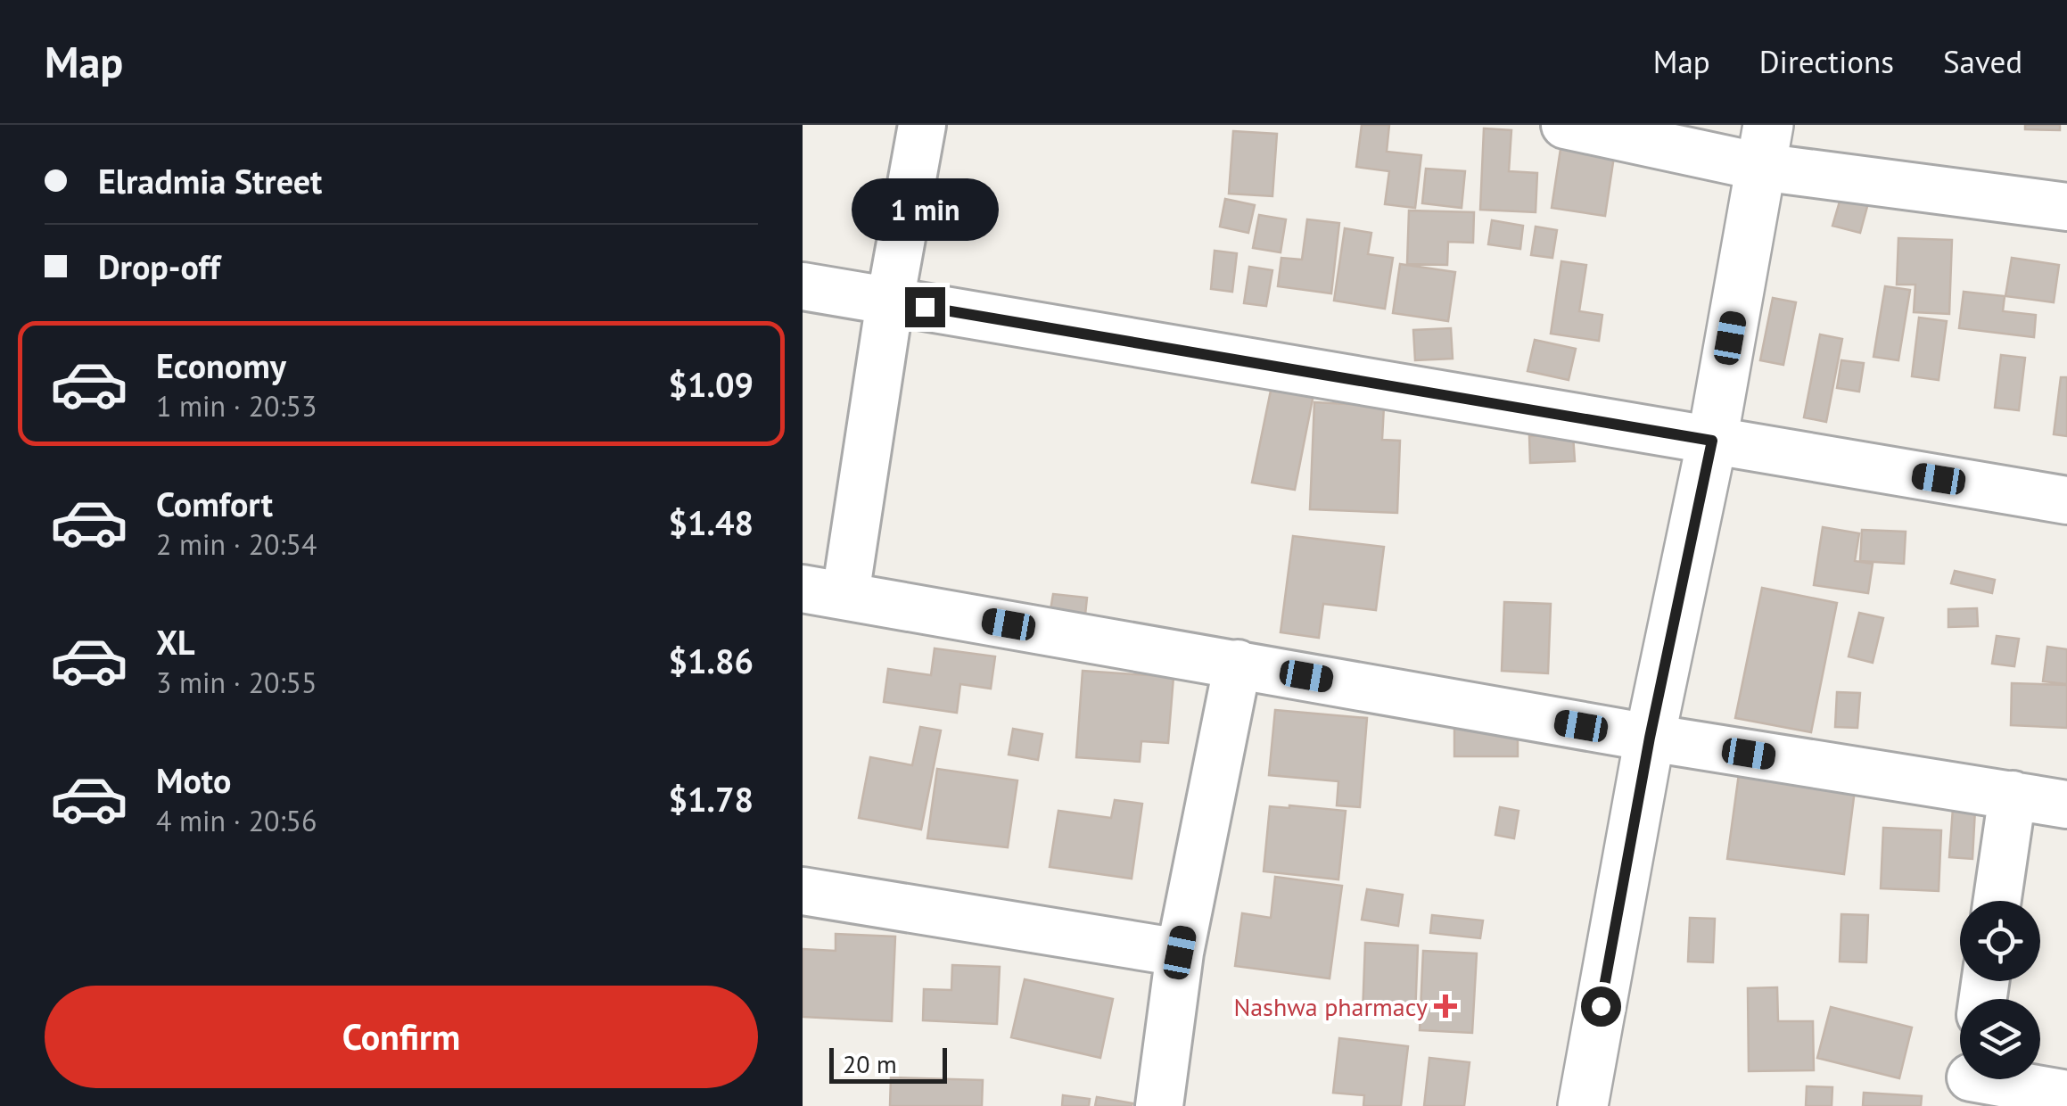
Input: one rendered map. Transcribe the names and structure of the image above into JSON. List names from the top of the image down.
{
  "places": {
    "health": ["Nashwa pharmacy"]
  },
  "scale_bar": "20 m",
  "page": {
    "header": "Map",
    "nav": ["Map", "Directions", "Saved"],
    "banner": ["Elradmia Street", "Drop-off"],
    "bubble": "1 min",
    "list": [
      {
        "name": "Economy",
        "note": "1 min · 20:53",
        "value": "$1.09"
      },
      {
        "name": "Comfort",
        "note": "2 min · 20:54",
        "value": "$1.48"
      },
      {
        "name": "XL",
        "note": "3 min · 20:55",
        "value": "$1.86"
      },
      {
        "name": "Moto",
        "note": "4 min · 20:56",
        "value": "$1.78"
      }
    ],
    "buttons": "Confirm",
    "scale": "20 m"
  }
}
